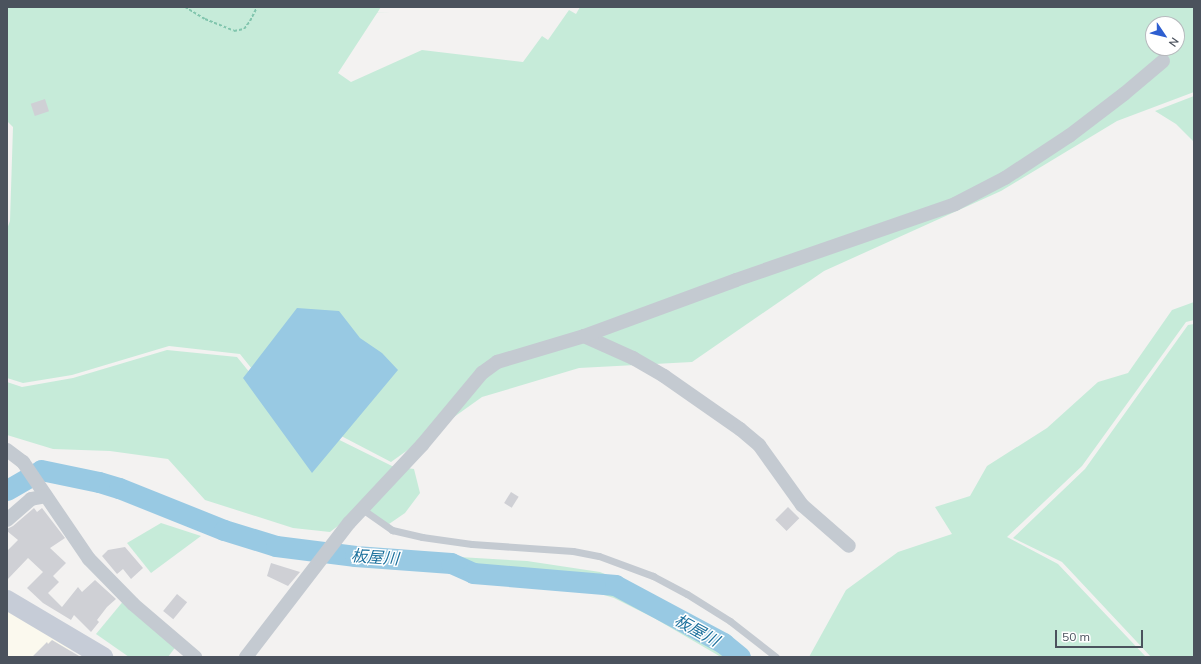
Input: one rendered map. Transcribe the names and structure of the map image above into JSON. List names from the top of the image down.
{
  "water": ["板屋川"],
  "scale_bar": "50 m",
  "north": "bottom right"
}
